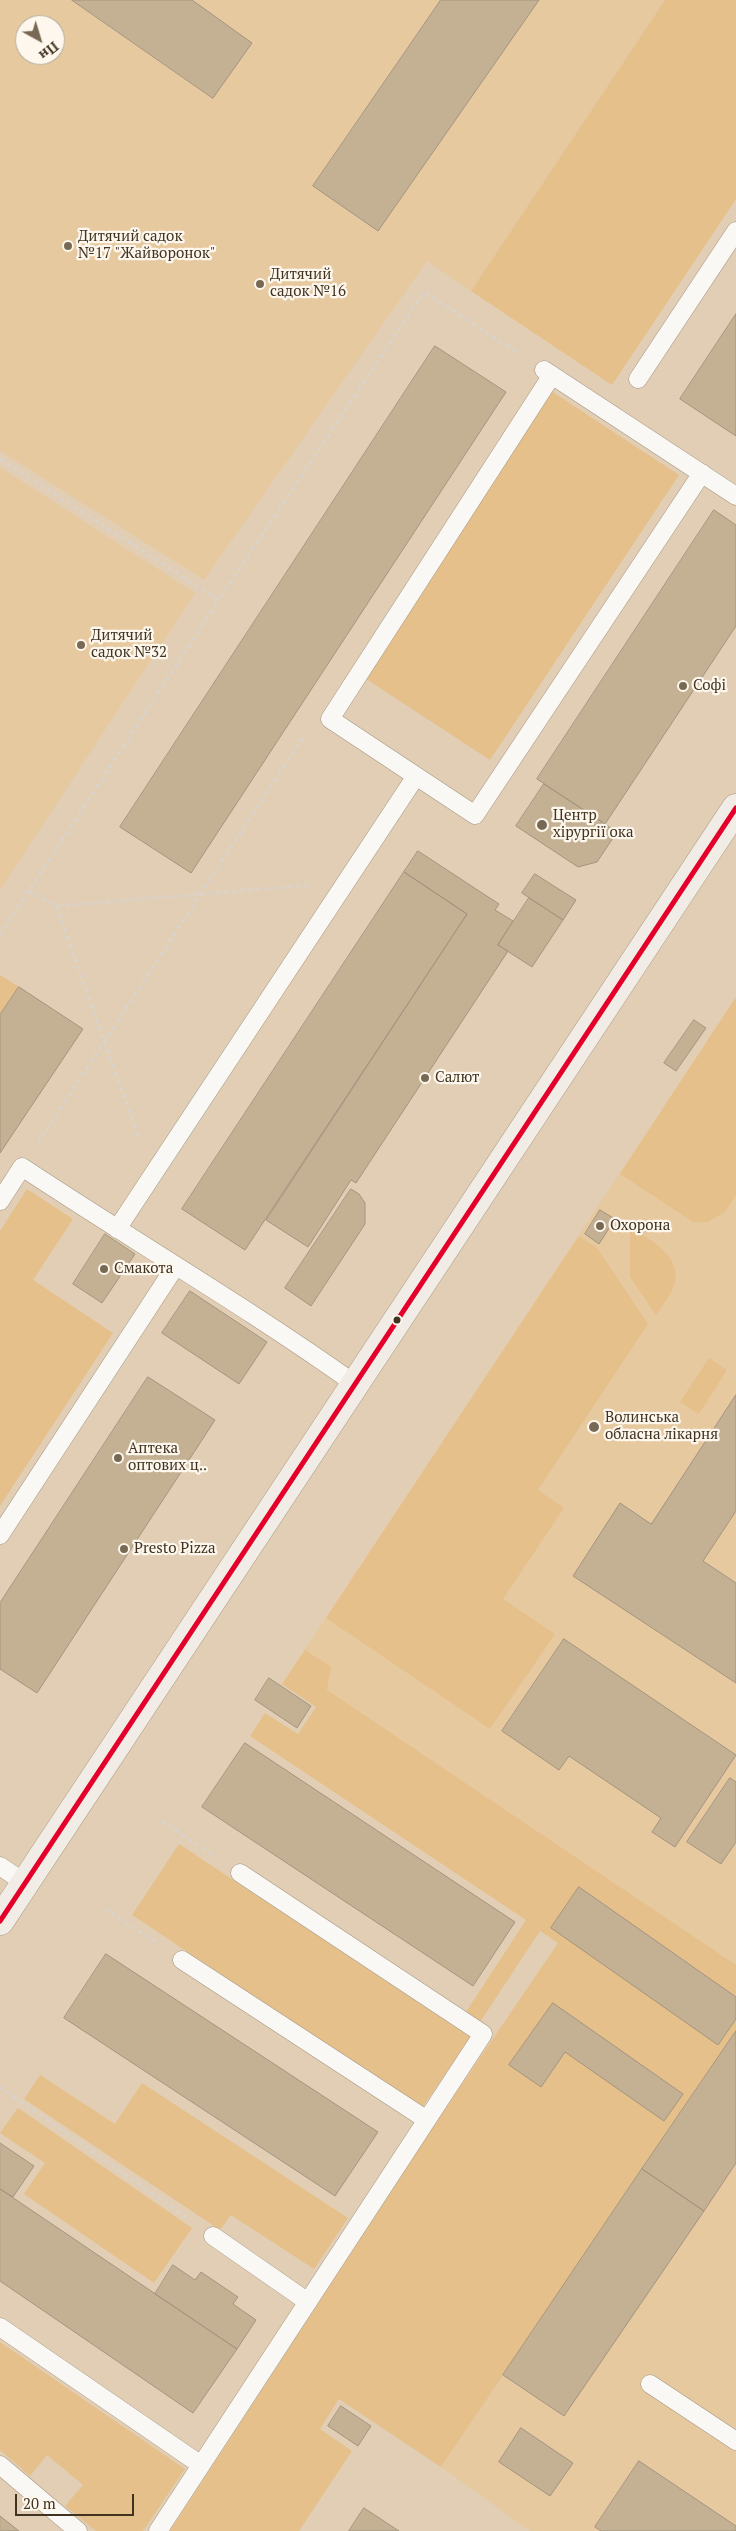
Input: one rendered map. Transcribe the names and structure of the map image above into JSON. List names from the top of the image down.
{
  "places": [
    "Дитячий садок №17 \"Жайворонок\"",
    "Дитячий садок №16",
    "Дитячий садок №32",
    "Софі",
    "Центр хірургії ока",
    "Салют",
    "Охорона",
    "Смакота",
    "Волинська обласна лікарня",
    "Аптека оптових ц‥",
    "Presto Pizza"
  ],
  "scale_bar": "20 m",
  "north": "bottom right"
}
